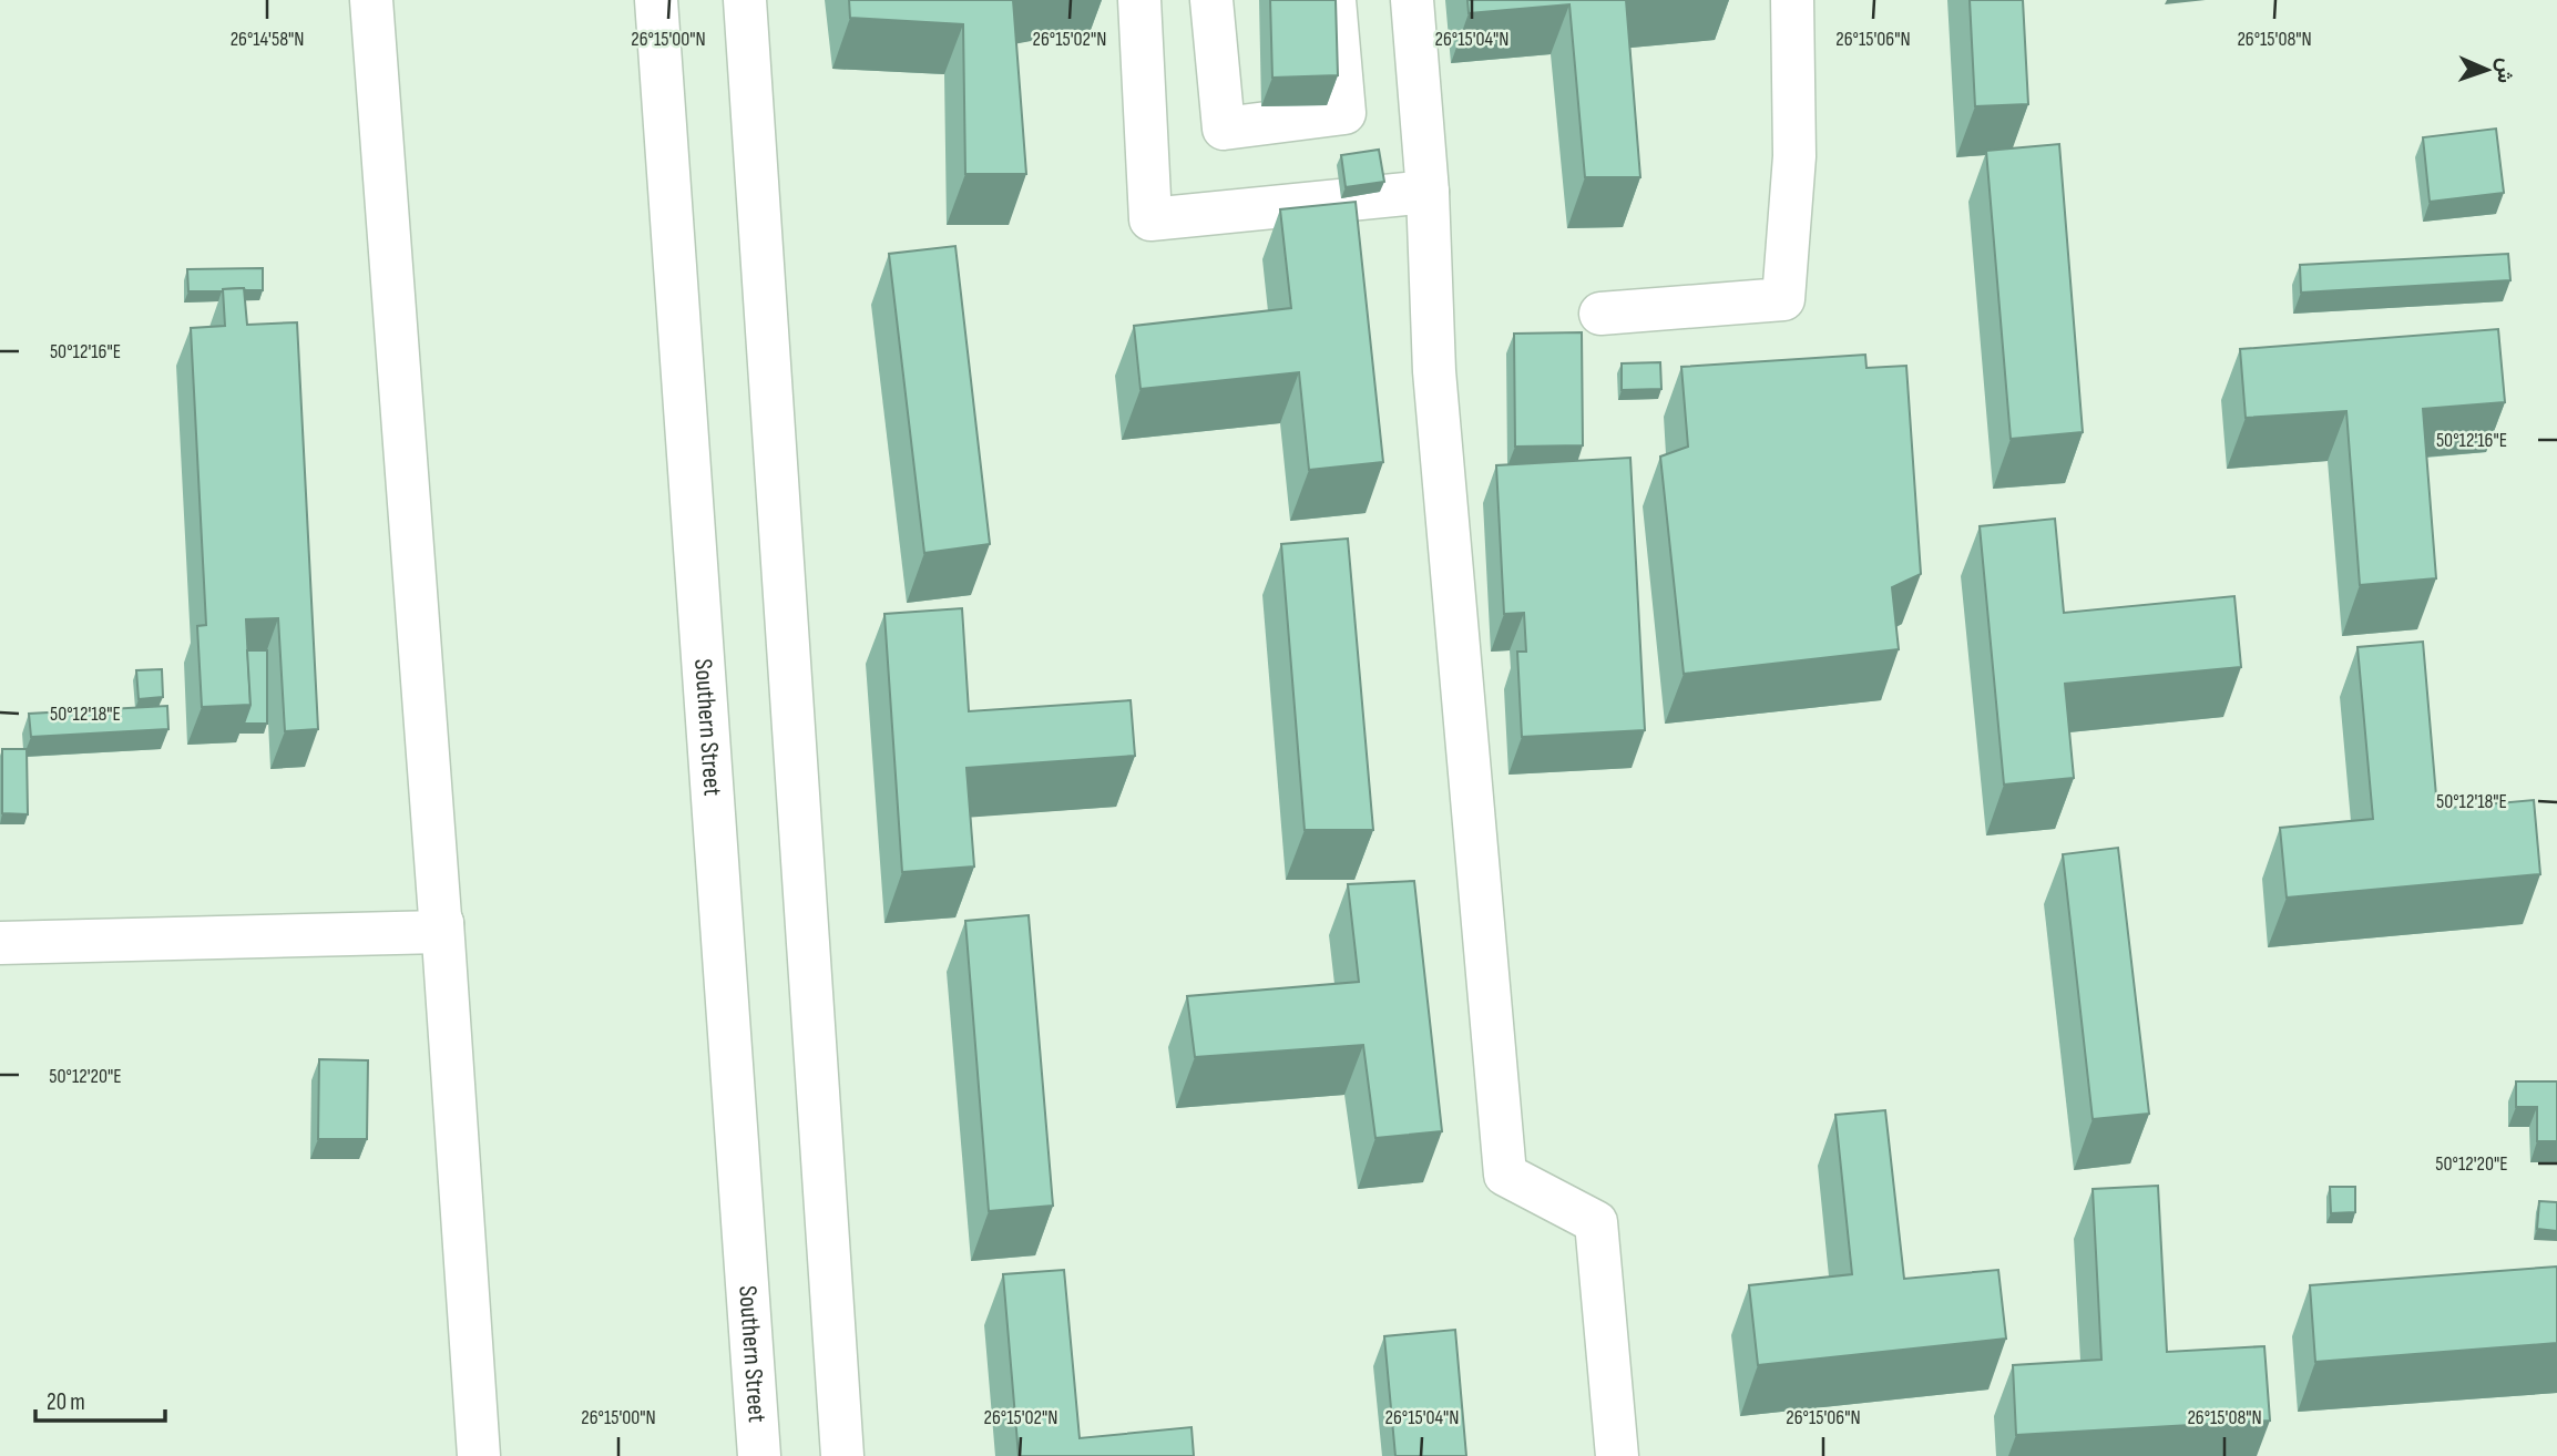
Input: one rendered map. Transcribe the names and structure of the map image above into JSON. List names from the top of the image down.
{
  "streets": {
    "street": ["Southern Street"]
  },
  "scale_bar": "20 m",
  "north": "right",
  "coordinates": [
    "26°14'58\"N",
    "26°15'00\"N",
    "26°15'02\"N",
    "26°15'04\"N",
    "26°15'06\"N",
    "26°15'08\"N",
    "50°12'16\"E",
    "50°12'18\"E",
    "50°12'20\"E"
  ]
}
